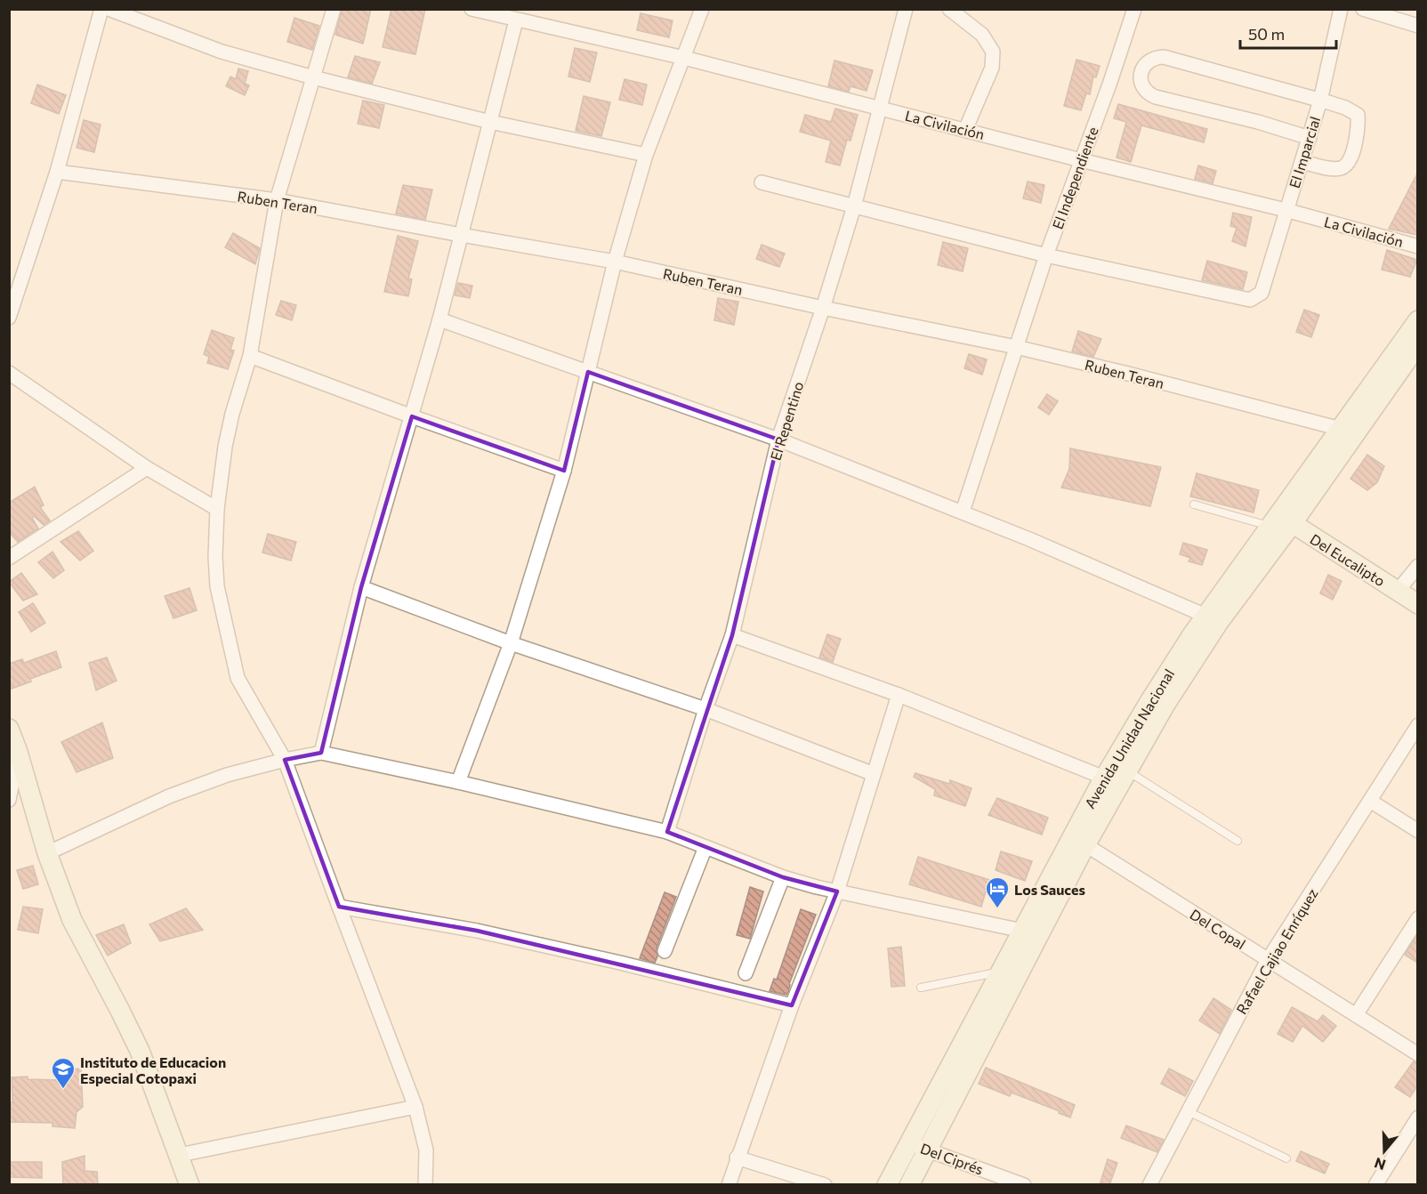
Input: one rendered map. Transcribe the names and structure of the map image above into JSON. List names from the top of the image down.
{
  "streets": {
    "main road": ["Del Eucalipto", "Avenida Unidad Nacional"],
    "street": [
      "La Civilación",
      "El Imparcial",
      "El Independiente",
      "Ruben Teran",
      "El Repentino",
      "Del Copal",
      "Rafael Cajiao Enríquez",
      "Del Ciprés"
    ]
  },
  "crossings": [
    ["La Civilación", "El Imparcial"],
    ["La Civilación", "El Independiente"],
    ["La Civilación", "El Repentino"],
    ["El Imparcial", "El Independiente"],
    ["El Independiente", "Ruben Teran"],
    ["Ruben Teran", "El Repentino"],
    ["Ruben Teran", "Avenida Unidad Nacional"],
    ["Del Eucalipto", "Avenida Unidad Nacional"],
    ["Avenida Unidad Nacional", "Del Copal"],
    ["Avenida Unidad Nacional", "Del Ciprés"],
    ["Del Copal", "Rafael Cajiao Enríquez"]
  ],
  "places": {
    "hotel": ["Los Sauces"],
    "school or university": ["Instituto de Educacion Especial Cotopaxi"]
  },
  "scale_bar": "50 m",
  "north": "bottom"
}
